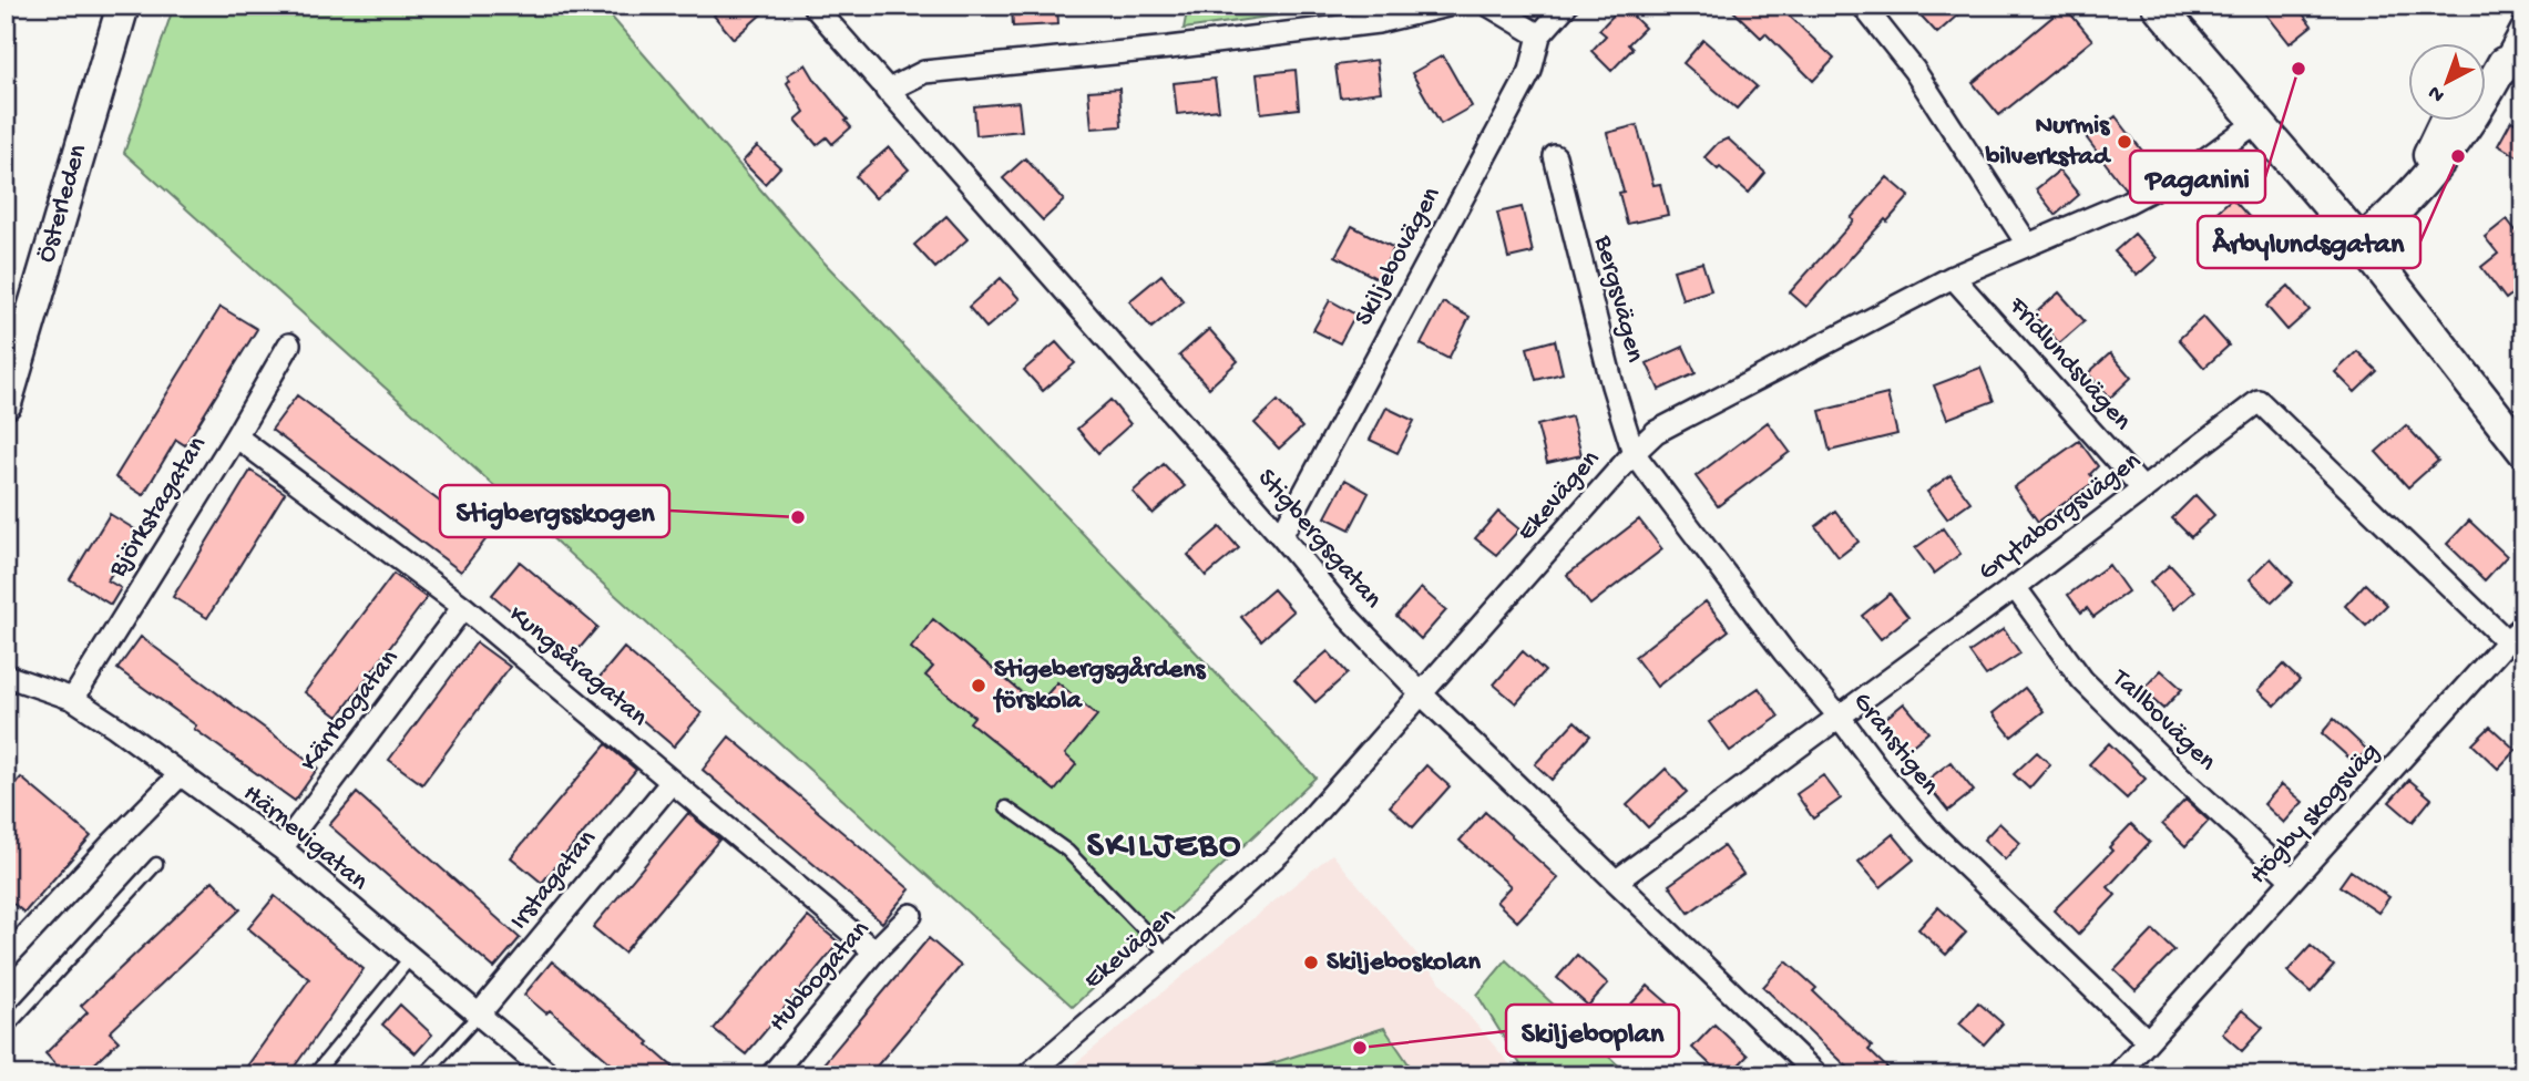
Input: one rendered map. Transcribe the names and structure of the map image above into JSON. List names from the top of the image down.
{
  "streets": {
    "main road": ["Österleden"],
    "street": [
      "Skiljebovägen",
      "Bergsvägen",
      "Fridlundsvägen",
      "Ekevägen",
      "Björkstagatan",
      "Grytaborgsvägen",
      "Stigbergsgatan",
      "Kungsåragatan",
      "Kärrbogatan",
      "Tallbovägen",
      "Granstigen",
      "Högby skogsväg",
      "Härnevigatan",
      "Irstagatan",
      "Hubbogatan"
    ]
  },
  "crossings": [
    ["Skiljebovägen", "Stigbergsgatan"],
    ["Bergsvägen", "Ekevägen"],
    ["Bergsvägen", "Granstigen"],
    ["Fridlundsvägen", "Ekevägen"],
    ["Fridlundsvägen", "Grytaborgsvägen"],
    ["Ekevägen", "Stigbergsgatan"],
    ["Ekevägen", "Granstigen"],
    ["Björkstagatan", "Kungsåragatan"],
    ["Björkstagatan", "Härnevigatan"],
    ["Grytaborgsvägen", "Stigbergsgatan"],
    ["Grytaborgsvägen", "Tallbovägen"],
    ["Grytaborgsvägen", "Granstigen"],
    ["Grytaborgsvägen", "Högby skogsväg"],
    ["Kungsåragatan", "Kärrbogatan"],
    ["Kungsåragatan", "Irstagatan"],
    ["Kungsåragatan", "Hubbogatan"],
    ["Kärrbogatan", "Härnevigatan"],
    ["Tallbovägen", "Högby skogsväg"],
    ["Granstigen", "Högby skogsväg"],
    ["Härnevigatan", "Irstagatan"]
  ],
  "districts": ["SKILJEBO"],
  "places": [
    "Paganini",
    "Nurmis bilverkstad",
    "Årbylundsgatan",
    "Stigbergsskogen",
    "Stigebergsgårdens förskola",
    "Skiljeboskolan",
    "Skiljeboplan"
  ],
  "north": "bottom left"
}
